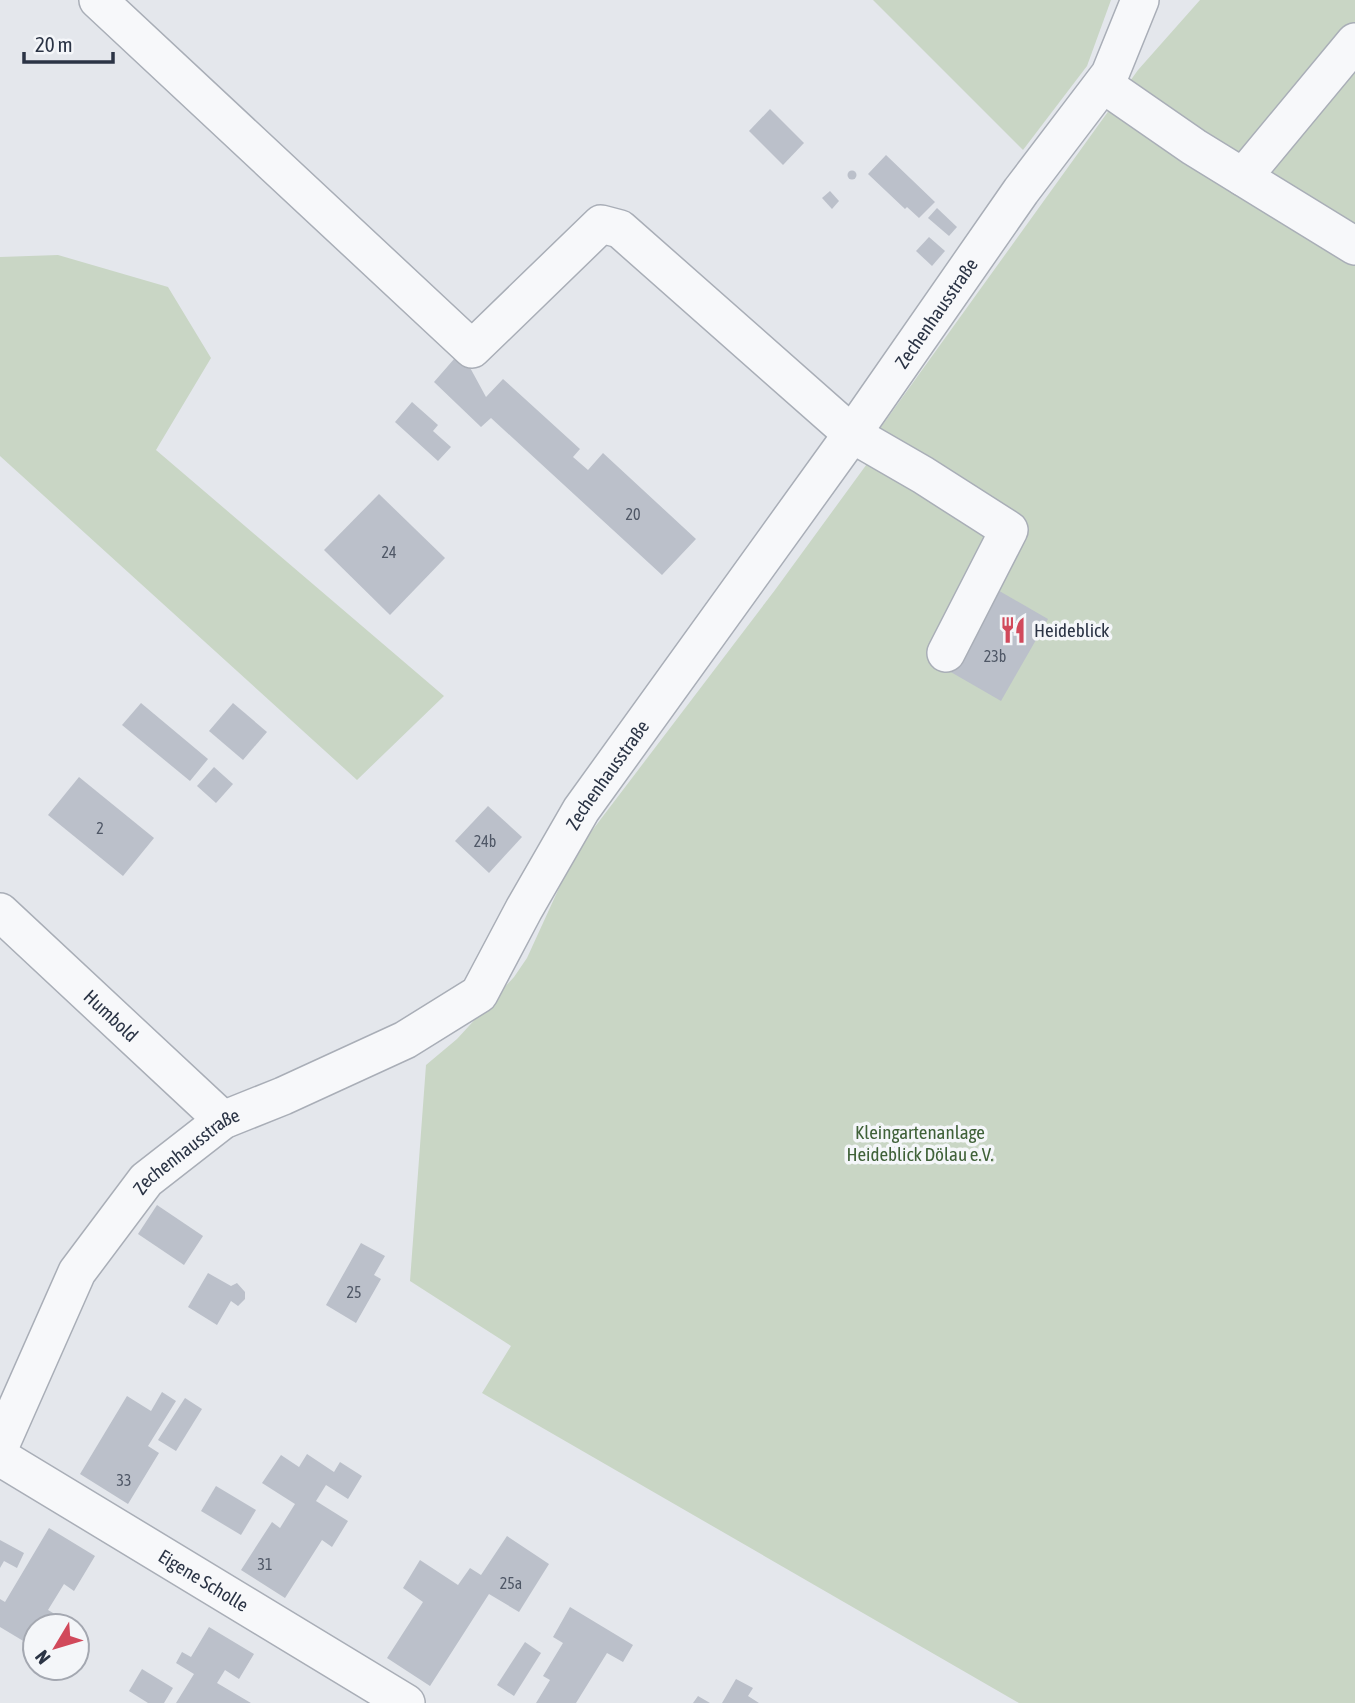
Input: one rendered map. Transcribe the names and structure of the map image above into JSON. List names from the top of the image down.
{
  "streets": {
    "street": ["Zechenhausstraße", "Humbold", "Eigene Scholle"]
  },
  "crossings": [
    ["Zechenhausstraße", "Humbold"]
  ],
  "parks": ["Kleingartenanlage Heideblick Dölau e.V."],
  "places": {
    "restaurant": ["Heideblick"]
  },
  "house_numbers": [
    "20",
    "24",
    "23b",
    "2",
    "24b",
    "25",
    "33",
    "31",
    "25a"
  ],
  "scale_bar": "20 m",
  "north": "bottom left"
}
